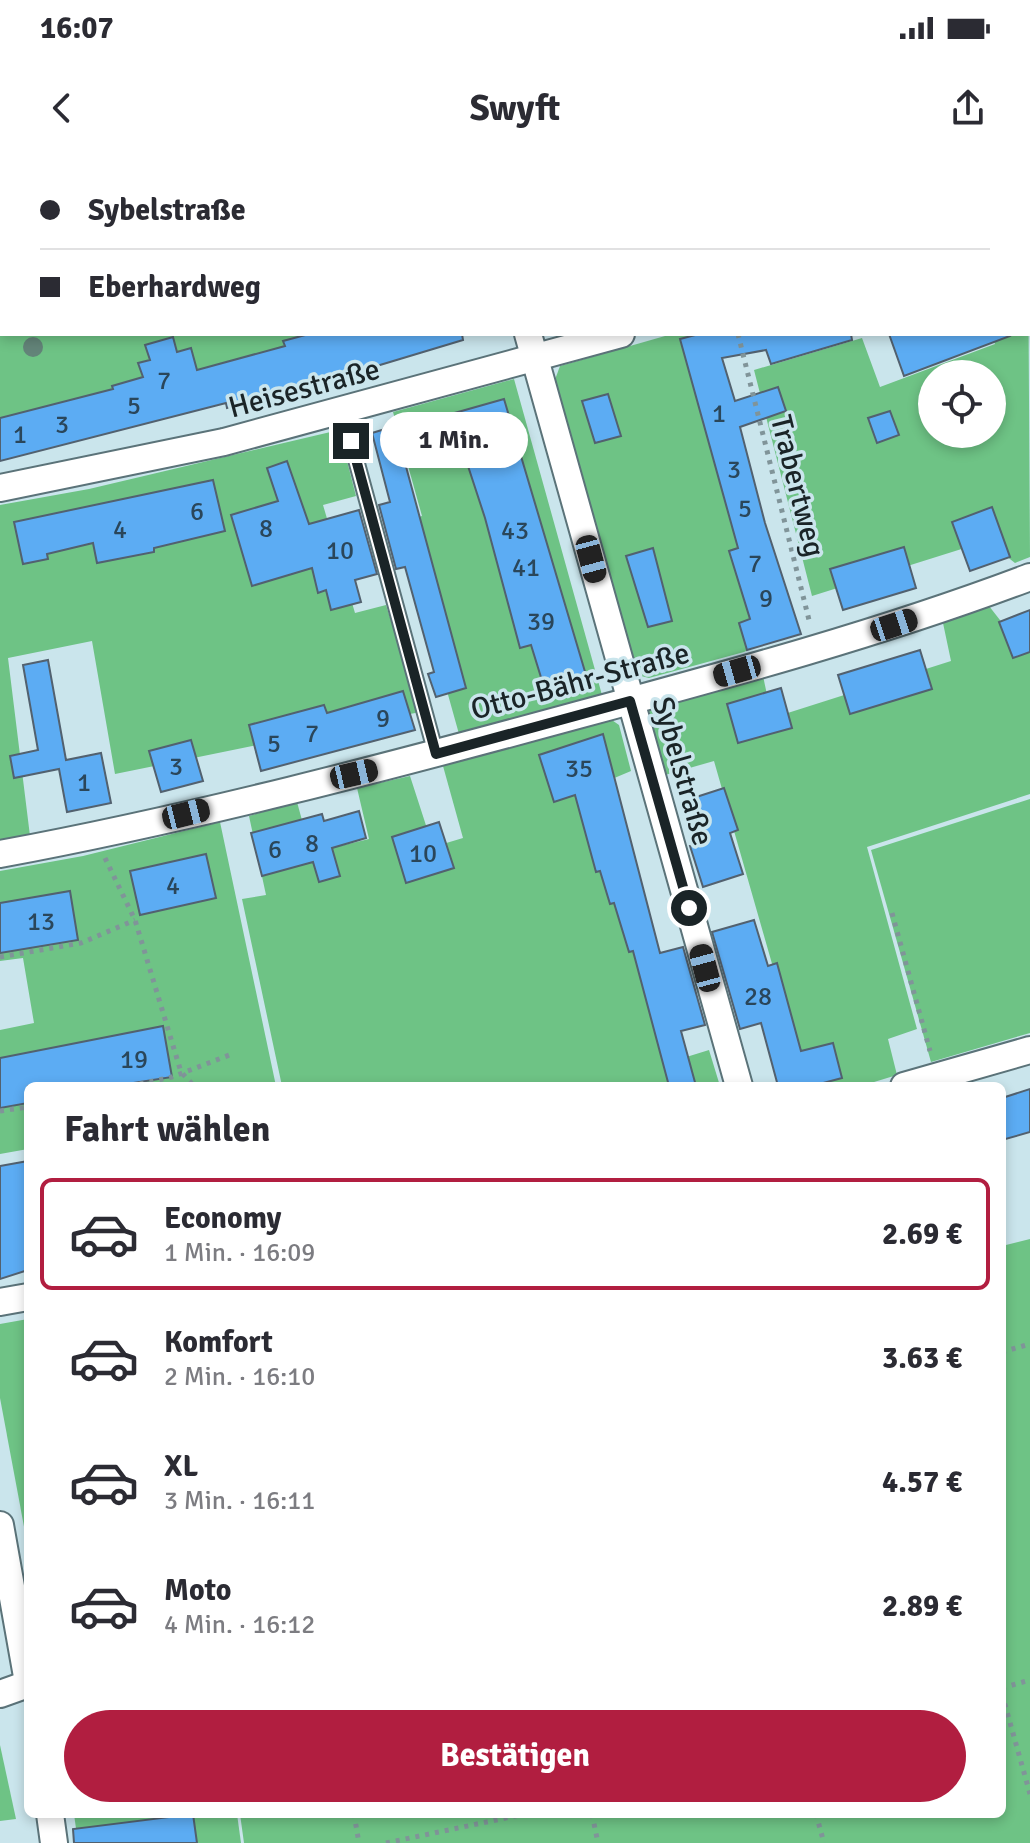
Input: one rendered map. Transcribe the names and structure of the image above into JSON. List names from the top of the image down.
{
  "streets": {
    "street": ["Heisestraße", "Otto-Bähr-Straße", "Sybelstraße"],
    "path": ["Trabertweg"]
  },
  "crossings": [
    ["Heisestraße", "Sybelstraße"],
    ["Trabertweg", "Otto-Bähr-Straße"],
    ["Otto-Bähr-Straße", "Sybelstraße"]
  ],
  "house_numbers": [
    "7",
    "5",
    "1",
    "3",
    "1",
    "3",
    "5",
    "6",
    "8",
    "4",
    "43",
    "10",
    "7",
    "41",
    "9",
    "39",
    "9",
    "7",
    "5",
    "3",
    "35",
    "1",
    "8",
    "6",
    "10",
    "4",
    "13",
    "28",
    "19"
  ],
  "page": {
    "status": "16:07",
    "header": "Swyft",
    "banner": ["Sybelstraße", "Eberhardweg"],
    "bubble": "1 Min.",
    "heading": "Fahrt wählen",
    "list": [
      {
        "name": "Economy",
        "note": "1 Min. · 16:09",
        "value": "2.69 €"
      },
      {
        "name": "Komfort",
        "note": "2 Min. · 16:10",
        "value": "3.63 €"
      },
      {
        "name": "XL",
        "note": "3 Min. · 16:11",
        "value": "4.57 €"
      },
      {
        "name": "Moto",
        "note": "4 Min. · 16:12",
        "value": "2.89 €"
      }
    ],
    "buttons": "Bestätigen"
  }
}
